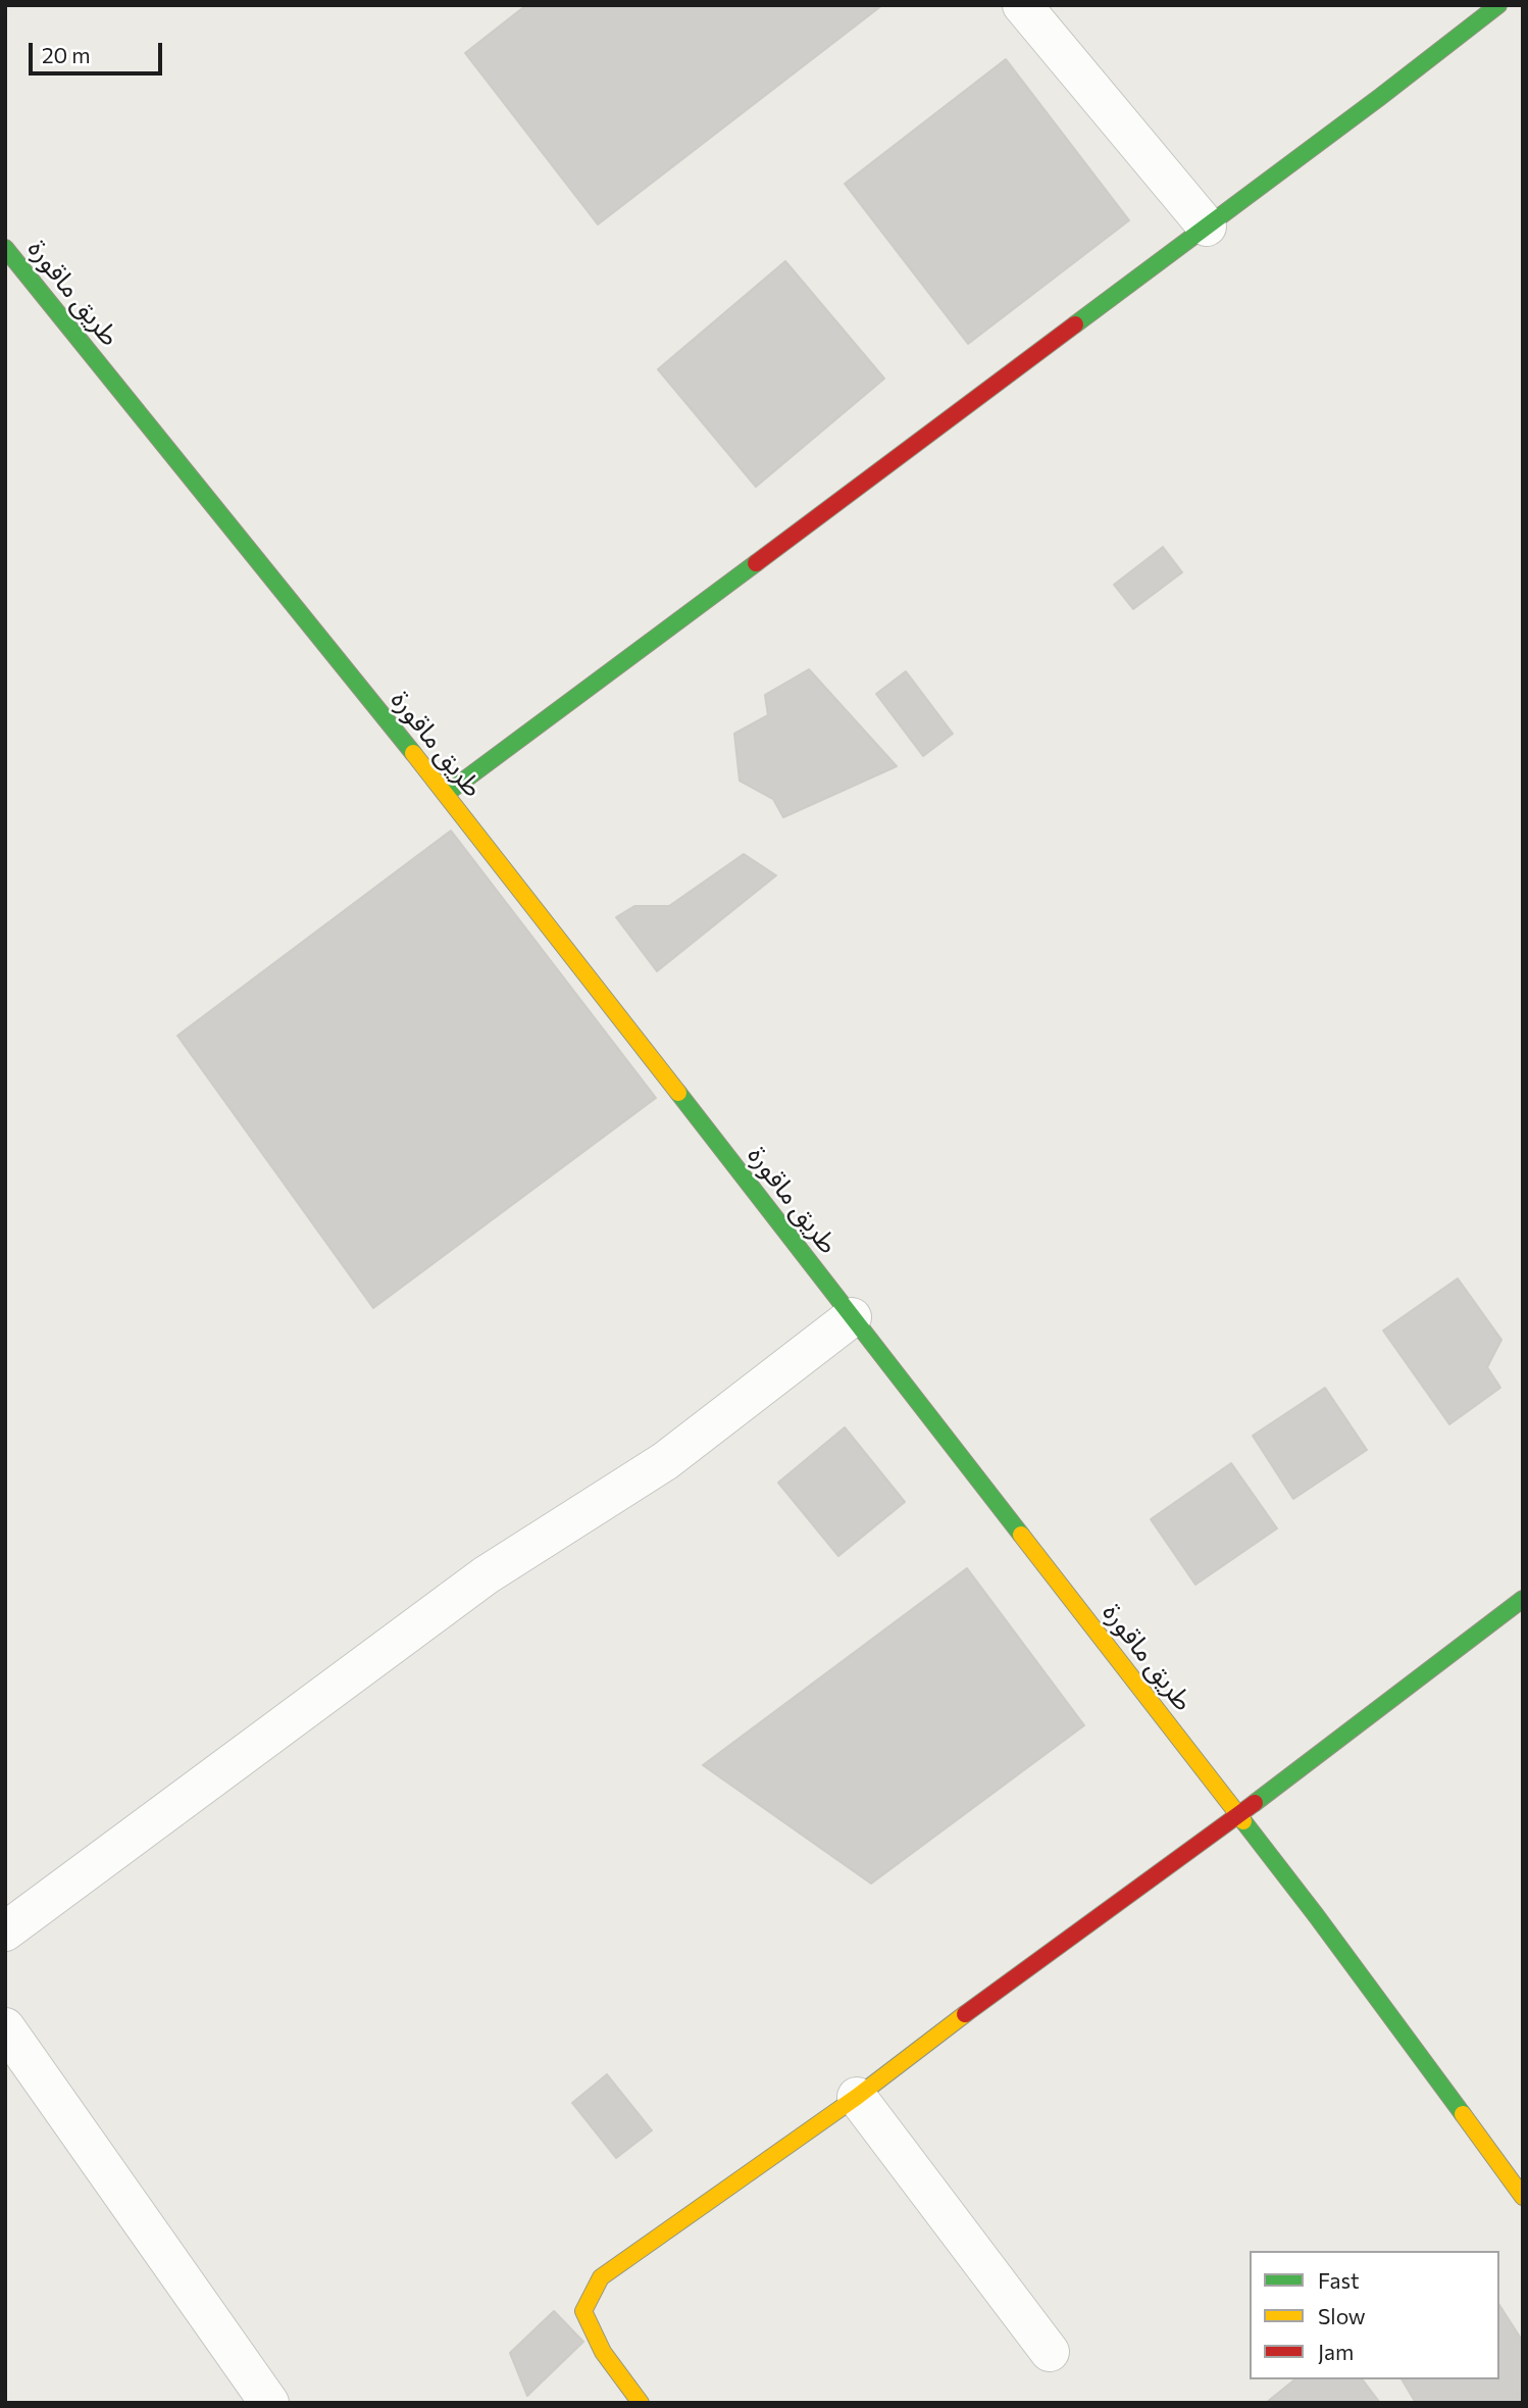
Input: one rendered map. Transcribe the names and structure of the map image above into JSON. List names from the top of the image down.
{
  "streets": {
    "street": ["طريق ماقورة"]
  },
  "legend": ["Fast", "Slow", "Jam"],
  "scale_bar": "20 m"
}
